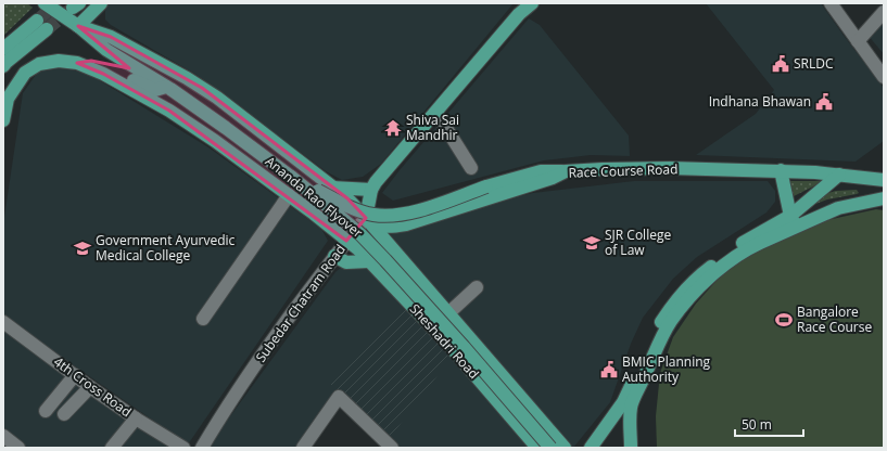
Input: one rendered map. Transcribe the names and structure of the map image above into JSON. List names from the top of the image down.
{
  "streets": {
    "main road": [
      "Race Course Road",
      "Ananda Rao Flyover",
      "Subedar Chatram Road",
      "Sheshadri Road"
    ],
    "street": ["4th Cross Road"]
  },
  "crossings": [
    ["Race Course Road", "Subedar Chatram Road"],
    ["Subedar Chatram Road", "Sheshadri Road"]
  ],
  "places": {
    "public building": ["SRLDC", "Indhana Bhawan", "BMIC Planning Authority"],
    "temple": ["Shiva Sai Mandhir"],
    "school or university": ["SJR College of Law", "Government Ayurvedic Medical College"],
    "sports": ["Bangalore Race Course"]
  },
  "scale_bar": "50 m"
}
